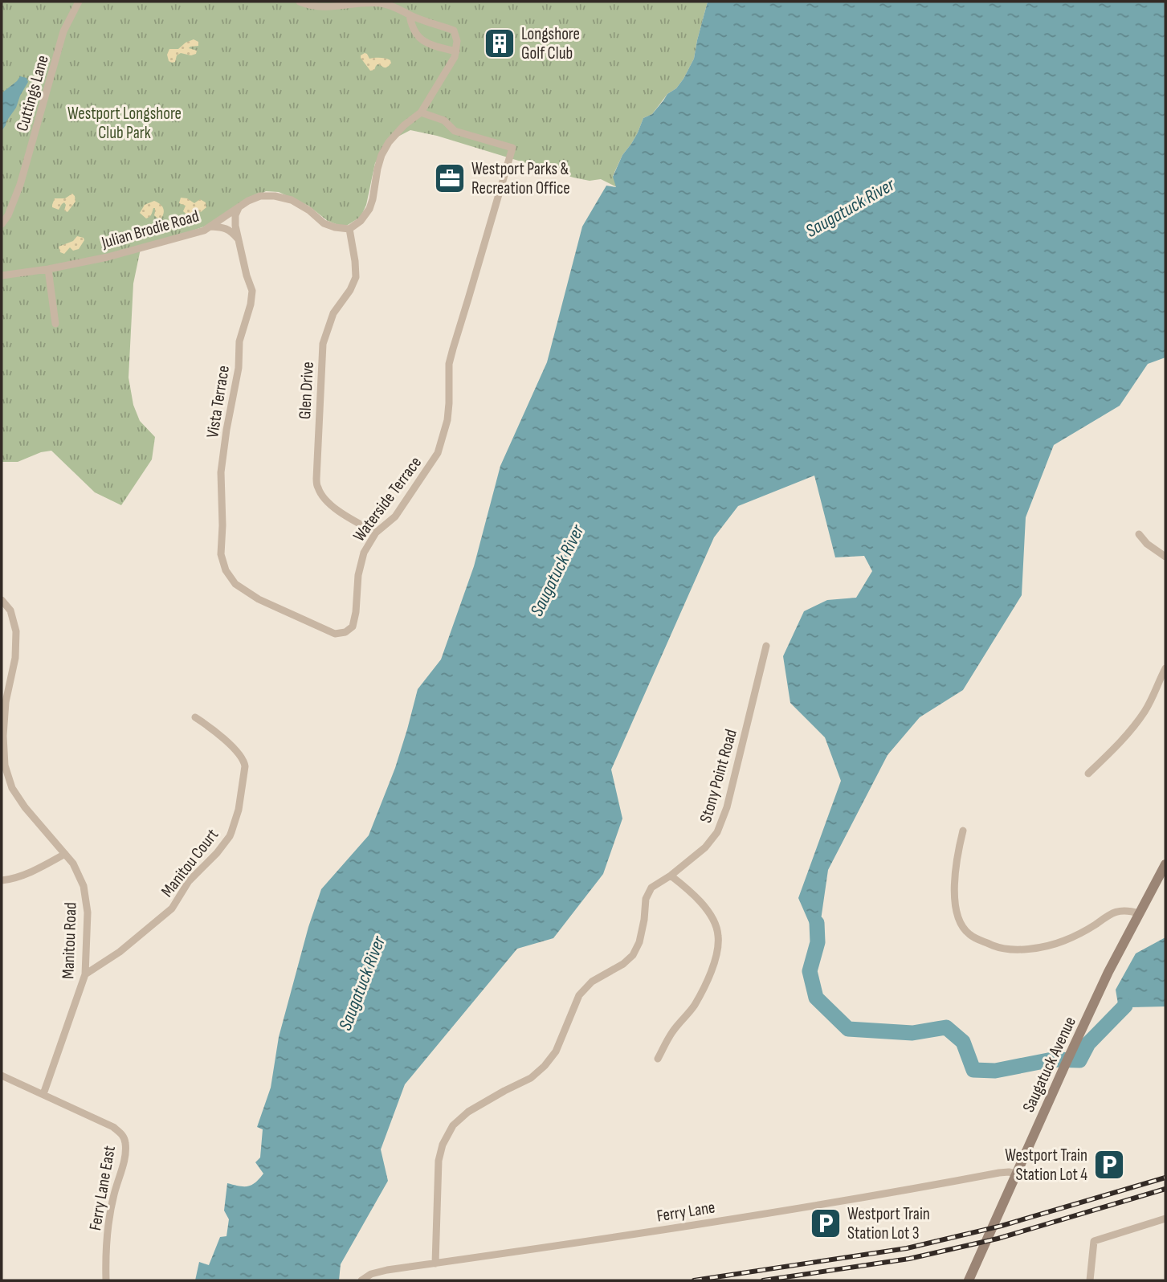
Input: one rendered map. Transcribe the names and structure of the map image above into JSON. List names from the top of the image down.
{
  "streets": {
    "main road": ["Saugatuck Avenue"],
    "street": [
      "Cuttings Lane",
      "Julian Brodie Road",
      "Glen Drive",
      "Vista Terrace",
      "Waterside Terrace",
      "Stony Point Road",
      "Manitou Court",
      "Manitou Road",
      "Ferry Lane East",
      "Ferry Lane"
    ]
  },
  "crossings": [
    ["Julian Brodie Road", "Glen Drive"],
    ["Julian Brodie Road", "Vista Terrace"],
    ["Glen Drive", "Waterside Terrace"],
    ["Vista Terrace", "Waterside Terrace"],
    ["Stony Point Road", "Ferry Lane"],
    ["Manitou Court", "Manitou Road"],
    ["Manitou Road", "Ferry Lane East"],
    ["Saugatuck Avenue", "Ferry Lane"]
  ],
  "water": ["Saugatuck River"],
  "parks": ["Westport Longshore Club Park"],
  "places": {
    "building": ["Longshore Golf Club"],
    "office": ["Westport Parks & Recreation Office"],
    "parking": ["Westport Train Station Lot 4", "Westport Train Station Lot 3"]
  }
}
